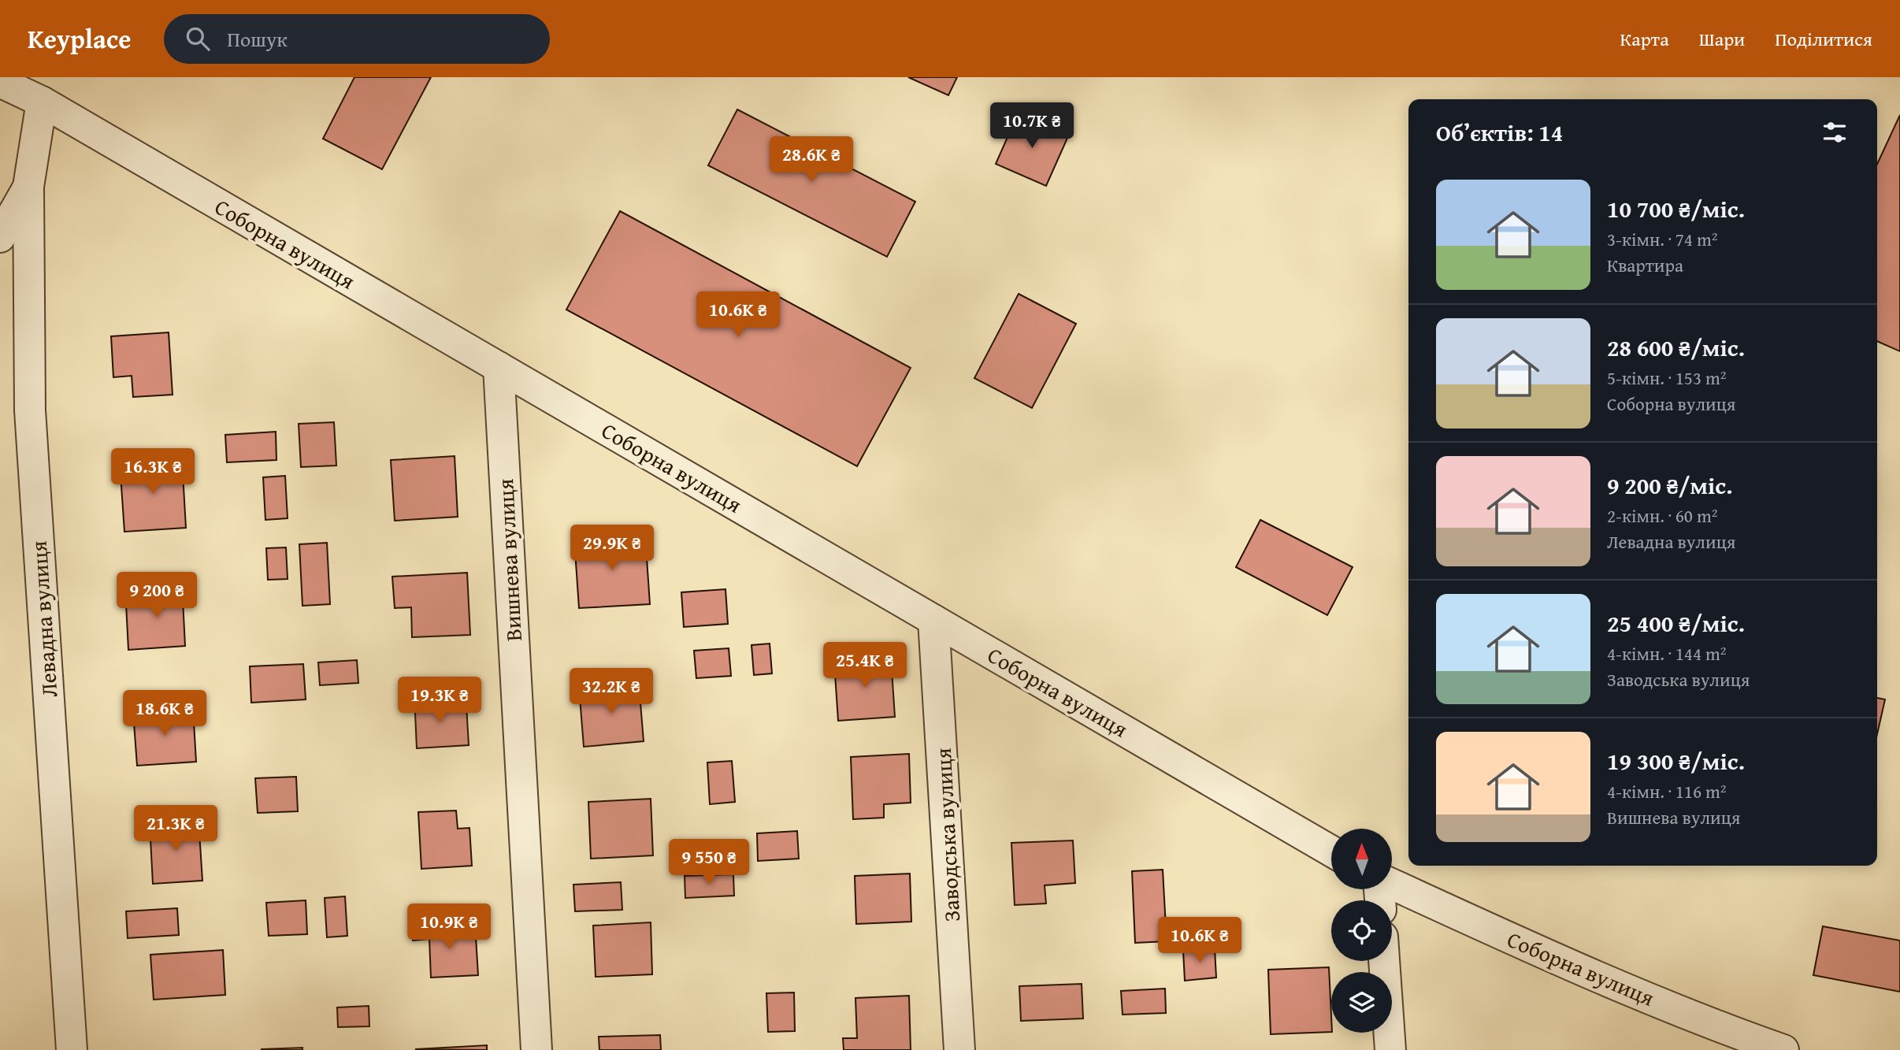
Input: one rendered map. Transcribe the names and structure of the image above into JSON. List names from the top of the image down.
{
  "streets": {
    "street": [
      "Соборна вулиця",
      "Вишнева вулиця",
      "Левадна вулиця",
      "Заводська вулиця"
    ]
  },
  "crossings": [
    ["Соборна вулиця", "Вишнева вулиця"],
    ["Соборна вулиця", "Заводська вулиця"]
  ],
  "north": "top",
  "page": {
    "header": "Keyplace",
    "search": "Пошук",
    "nav": ["Карта", "Шари", "Поділитися"],
    "heading": "Об’єктів: 14",
    "price": [
      "10.7K ₴",
      "28.6K ₴",
      "10.6K ₴",
      "16.3K ₴",
      "29.9K ₴",
      "9 200 ₴",
      "25.4K ₴",
      "32.2K ₴",
      "19.3K ₴",
      "18.6K ₴",
      "21.3K ₴",
      "9 550 ₴",
      "10.9K ₴",
      "10.6K ₴"
    ],
    "list": [
      {
        "name": "10 700 ₴/міс.",
        "note": "3-кімн. · 74 m² · Квартира"
      },
      {
        "name": "28 600 ₴/міс.",
        "note": "5-кімн. · 153 m² · Соборна вулиця"
      },
      {
        "name": "9 200 ₴/міс.",
        "note": "2-кімн. · 60 m² · Левадна вулиця"
      },
      {
        "name": "25 400 ₴/міс.",
        "note": "4-кімн. · 144 m² · Заводська вулиця"
      },
      {
        "name": "19 300 ₴/міс.",
        "note": "4-кімн. · 116 m² · Вишнева вулиця"
      }
    ]
  }
}
